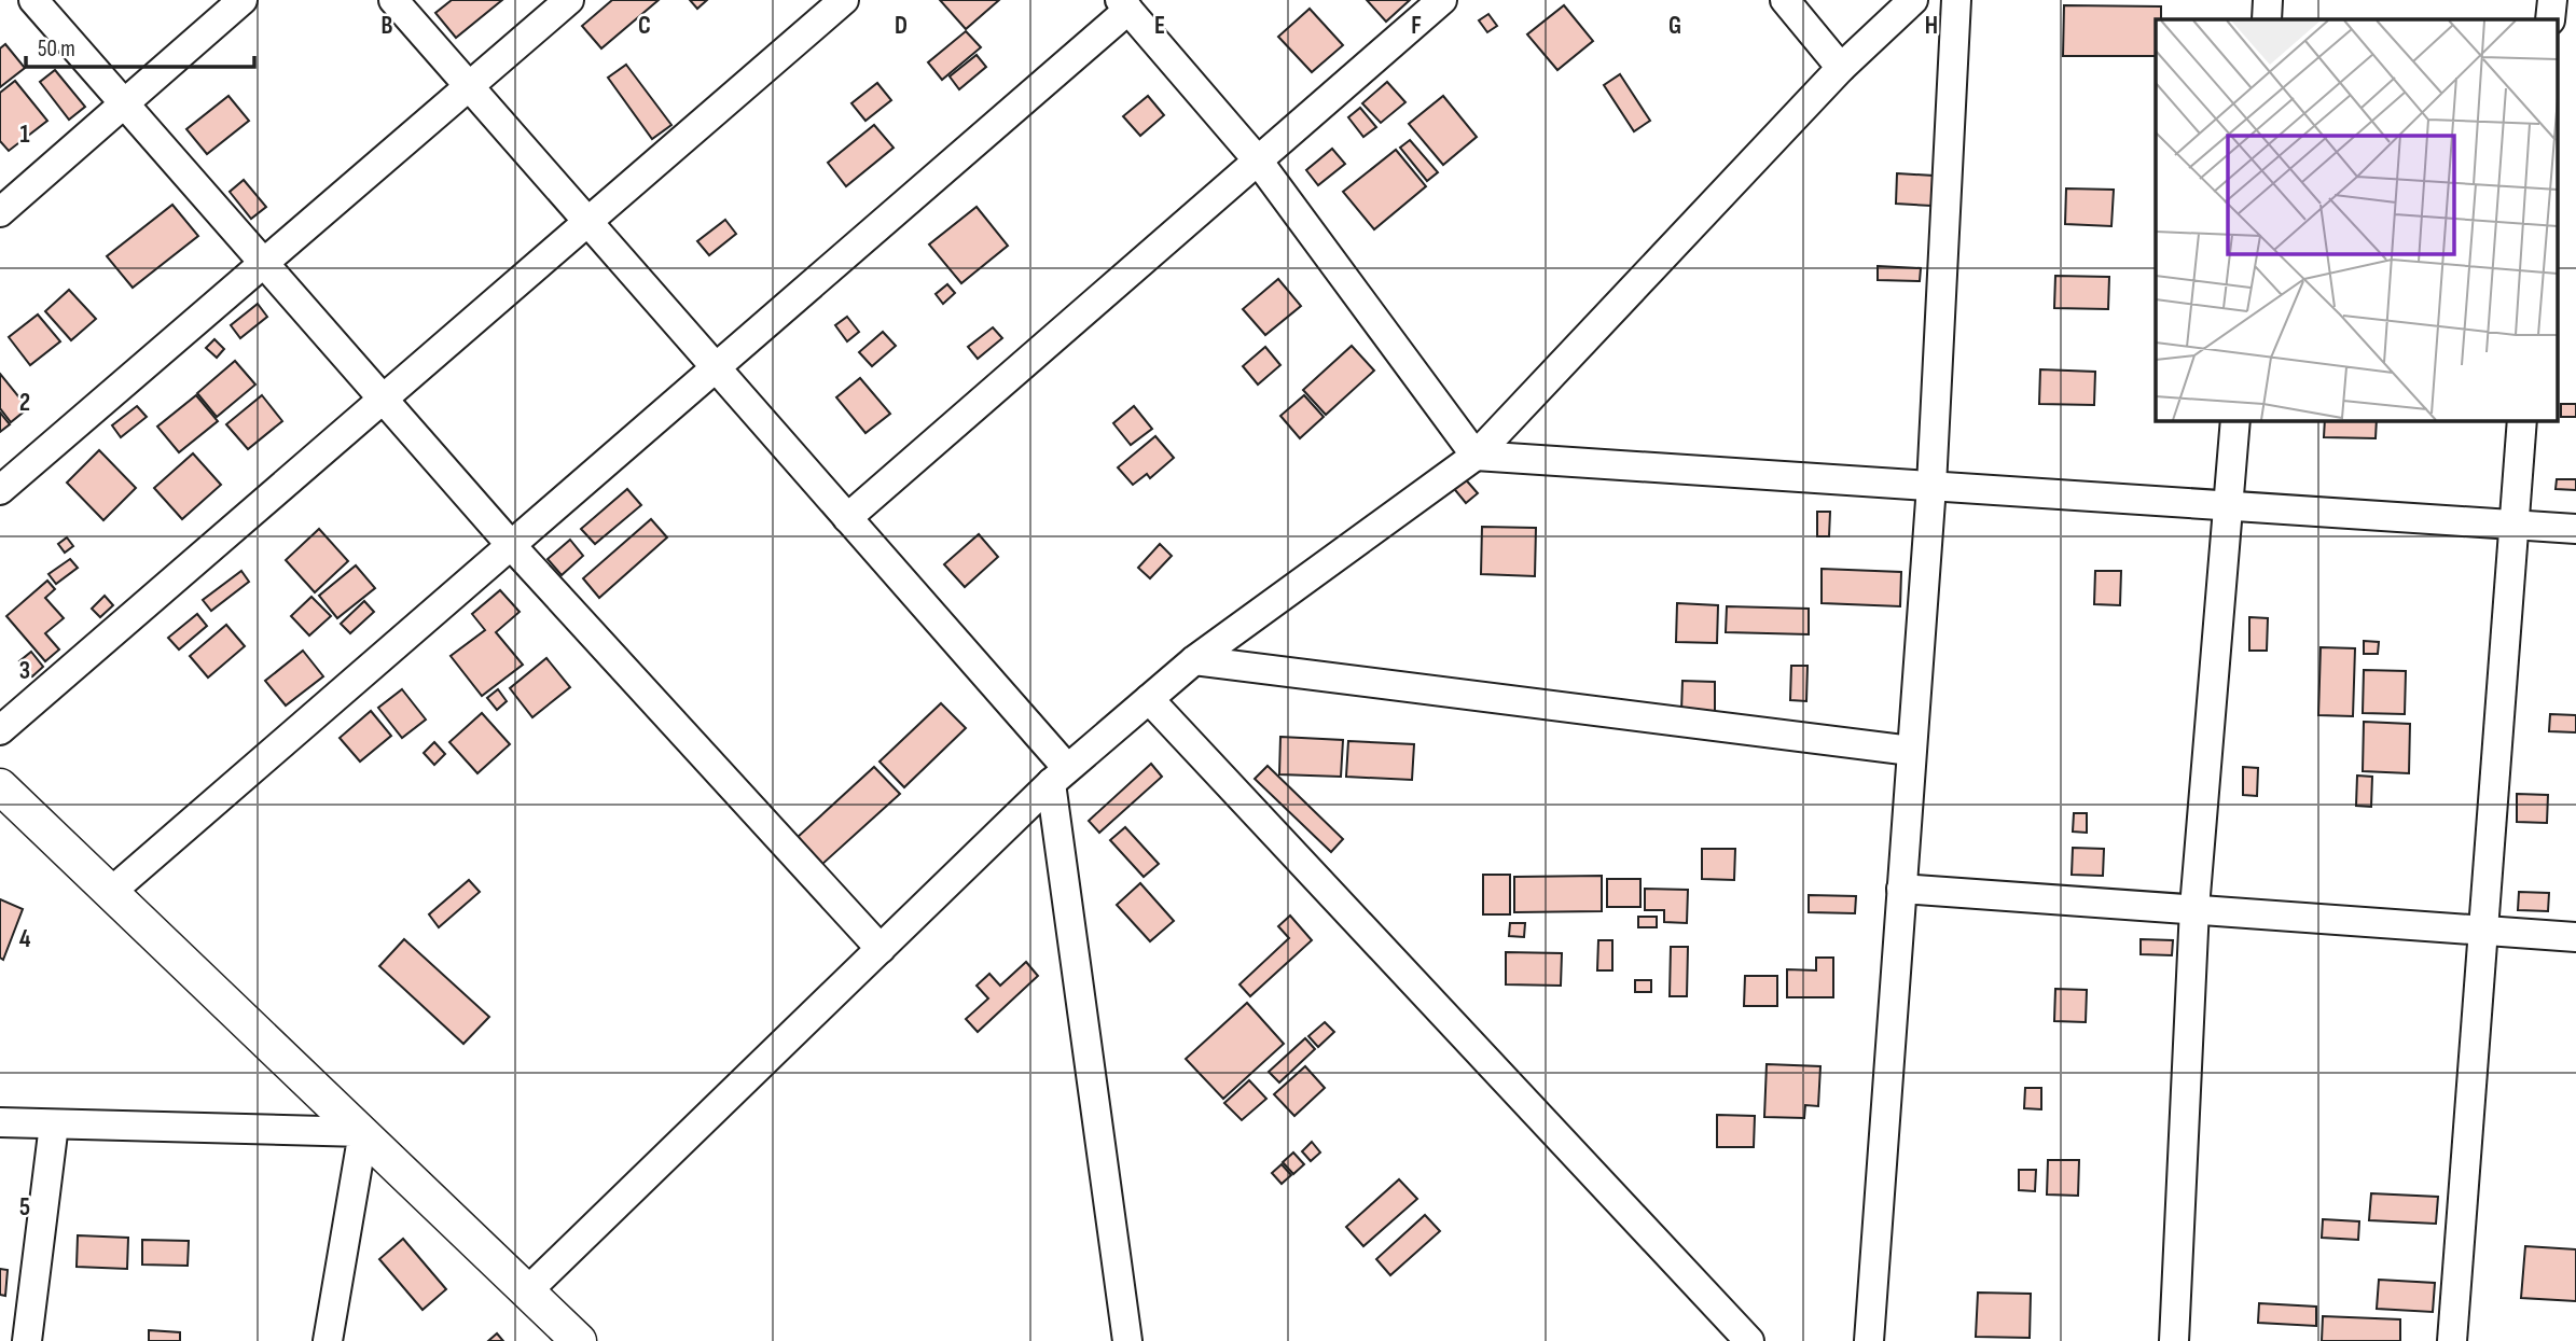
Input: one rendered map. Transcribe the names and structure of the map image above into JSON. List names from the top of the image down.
{
  "scale_bar": "50 m",
  "grid": {
    "columns": [
      "B",
      "C",
      "D",
      "E",
      "F",
      "G",
      "H"
    ],
    "rows": [
      "1",
      "2",
      "3",
      "4",
      "5"
    ]
  }
}
